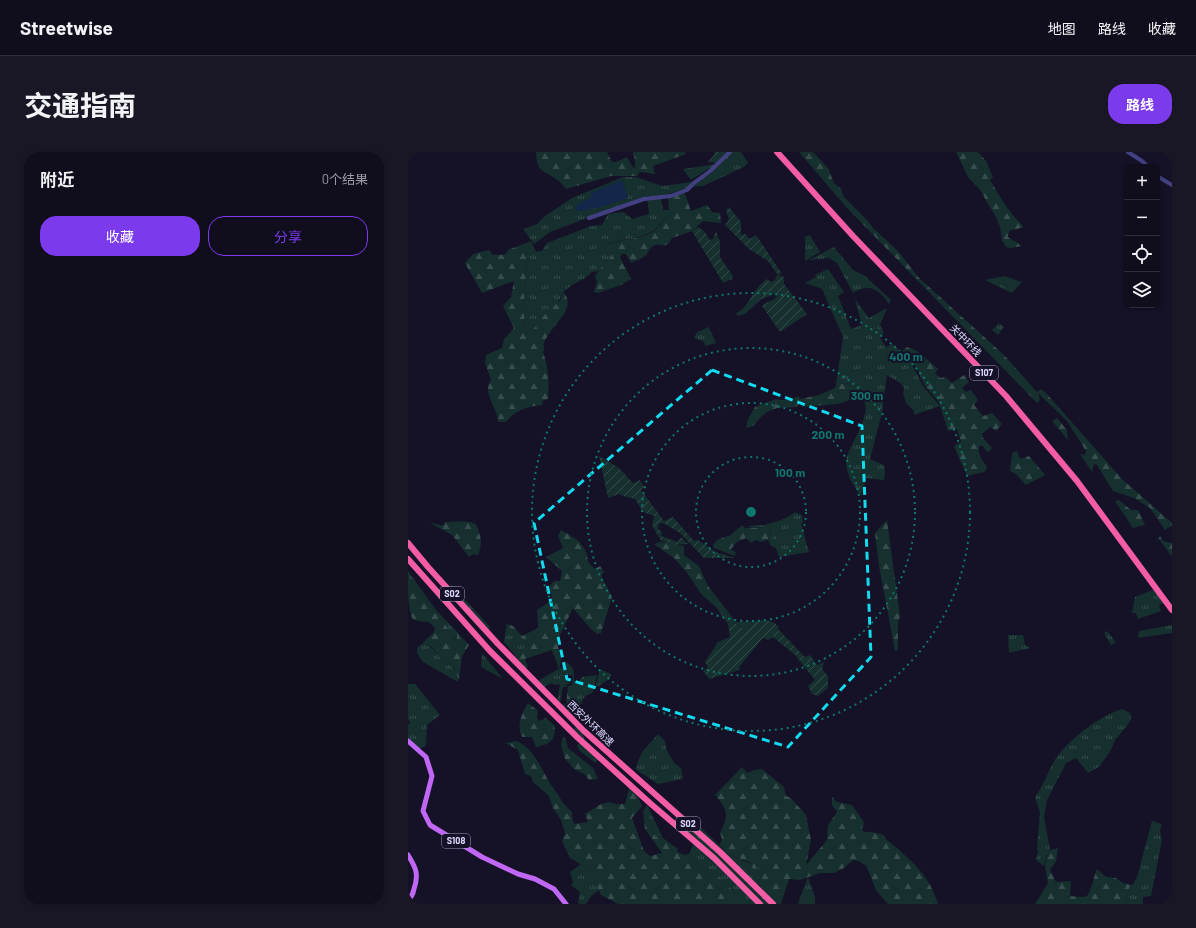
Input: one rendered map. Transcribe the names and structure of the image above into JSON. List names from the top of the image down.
{
  "streets": {
    "highway": [
      "关中环线",
      "S107",
      "S02",
      "西安外环高速"
    ],
    "main road": ["S108"]
  },
  "page": {
    "header": "Streetwise",
    "nav": ["地图", "路线", "收藏"],
    "title": "交通指南",
    "buttons": [
      "路线",
      ["收藏", "分享"]
    ],
    "heading": ["附近", "0个结果"],
    "map_buttons": ["+", "−"]
  },
  "rings": [
    "400 m",
    "300 m",
    "200 m",
    "100 m"
  ]
}
